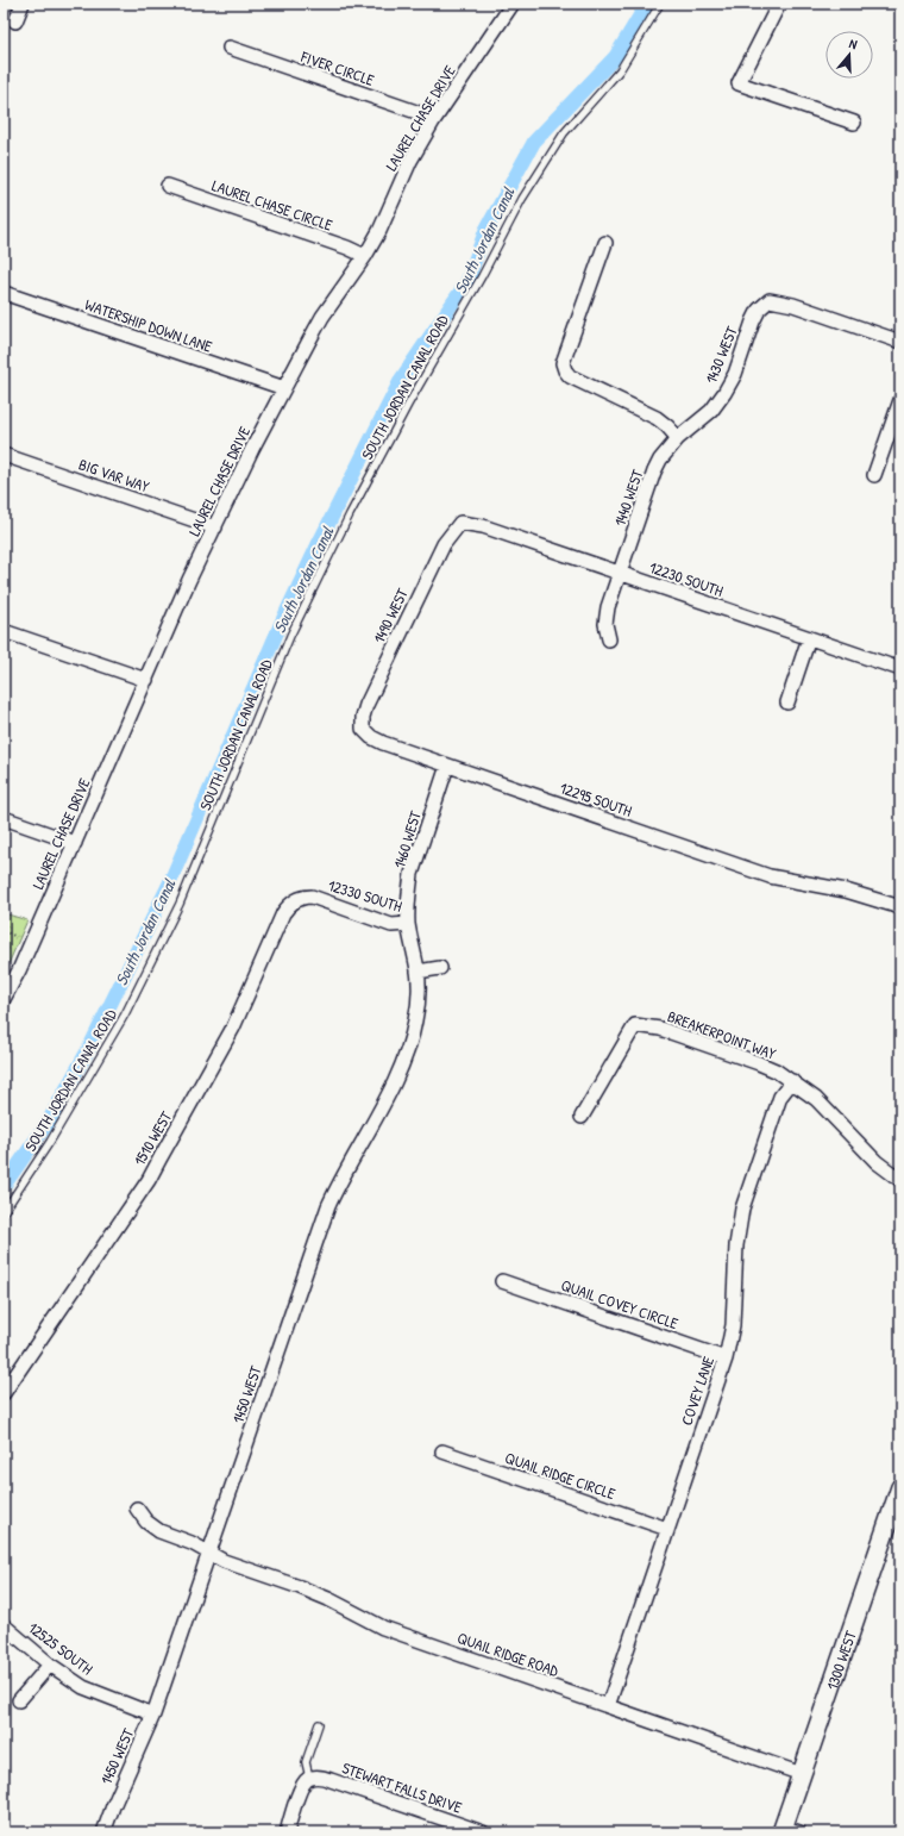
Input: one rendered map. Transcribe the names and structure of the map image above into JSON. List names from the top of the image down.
{
  "streets": {
    "street": [
      "FIVER CIRCLE",
      "LAUREL CHASE DRIVE",
      "LAUREL CHASE CIRCLE",
      "WATERSHIP DOWN LANE",
      "1430 WEST",
      "BIG VAR WAY",
      "1440 WEST",
      "12230 SOUTH",
      "1490 WEST",
      "12295 SOUTH",
      "1460 WEST",
      "12330 SOUTH",
      "BREAKERPOINT WAY",
      "1510 WEST",
      "QUAIL COVEY CIRCLE",
      "COVEY LANE",
      "1450 WEST",
      "QUAIL RIDGE CIRCLE",
      "12525 SOUTH",
      "QUAIL RIDGE ROAD",
      "1300 WEST",
      "STEWART FALLS DRIVE"
    ],
    "lane": ["SOUTH JORDAN CANAL ROAD"]
  },
  "crossings": [
    ["FIVER CIRCLE", "LAUREL CHASE DRIVE"],
    ["LAUREL CHASE DRIVE", "LAUREL CHASE CIRCLE"],
    ["LAUREL CHASE DRIVE", "WATERSHIP DOWN LANE"],
    ["LAUREL CHASE DRIVE", "BIG VAR WAY"],
    ["1430 WEST", "1440 WEST"],
    ["1440 WEST", "12230 SOUTH"],
    ["12230 SOUTH", "1490 WEST"],
    ["1490 WEST", "12295 SOUTH"],
    ["12295 SOUTH", "1460 WEST"],
    ["1460 WEST", "12330 SOUTH"],
    ["1460 WEST", "1450 WEST"],
    ["12330 SOUTH", "1510 WEST"],
    ["12330 SOUTH", "1450 WEST"],
    ["BREAKERPOINT WAY", "COVEY LANE"],
    ["QUAIL COVEY CIRCLE", "COVEY LANE"],
    ["COVEY LANE", "QUAIL RIDGE CIRCLE"],
    ["COVEY LANE", "QUAIL RIDGE ROAD"],
    ["1450 WEST", "12525 SOUTH"],
    ["1450 WEST", "QUAIL RIDGE ROAD"],
    ["QUAIL RIDGE ROAD", "1300 WEST"]
  ],
  "water": ["South Jordan Canal"],
  "north": "top"
}
